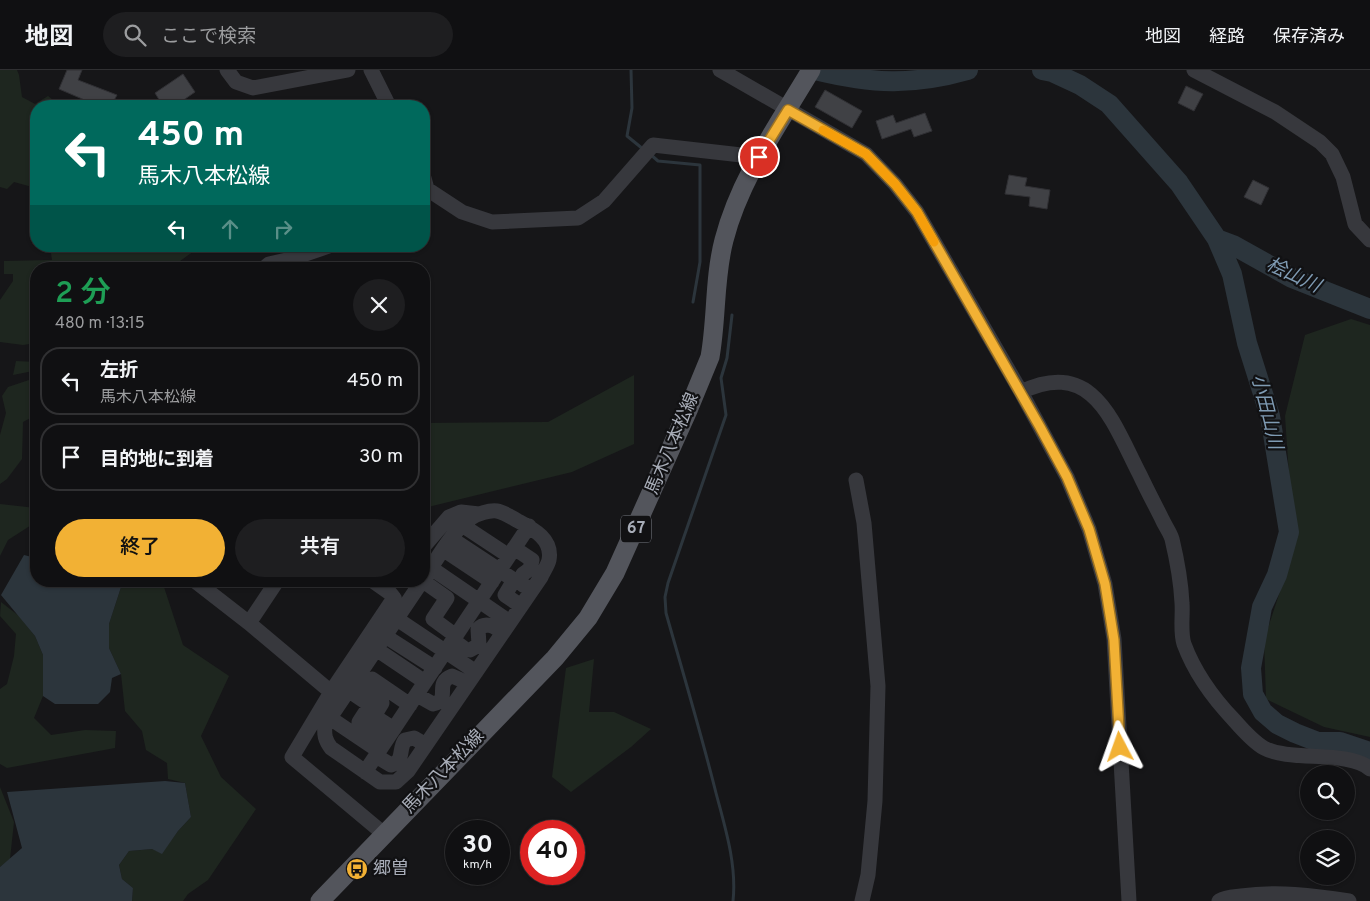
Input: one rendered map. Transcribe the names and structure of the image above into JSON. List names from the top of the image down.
{
  "streets": {
    "main road": ["馬木八本松線", "67"]
  },
  "water": ["桧山川", "小田山川"],
  "places": {
    "bus stop": ["郷曽"]
  },
  "page": {
    "header": "地図",
    "search": "ここで検索",
    "nav": ["地図", "経路", "保存済み"],
    "turn": ["450 m", "馬木八本松線"],
    "heading": ["2 分", "480 m · 13:15"],
    "list": [
      {
        "name": "左折",
        "note": "馬木八本松線",
        "value": "450 m"
      },
      {
        "name": "目的地に到着",
        "value": "30 m"
      }
    ],
    "buttons": ["終了", "共有"],
    "speed": "30 km/h",
    "limit": "40"
  }
}
